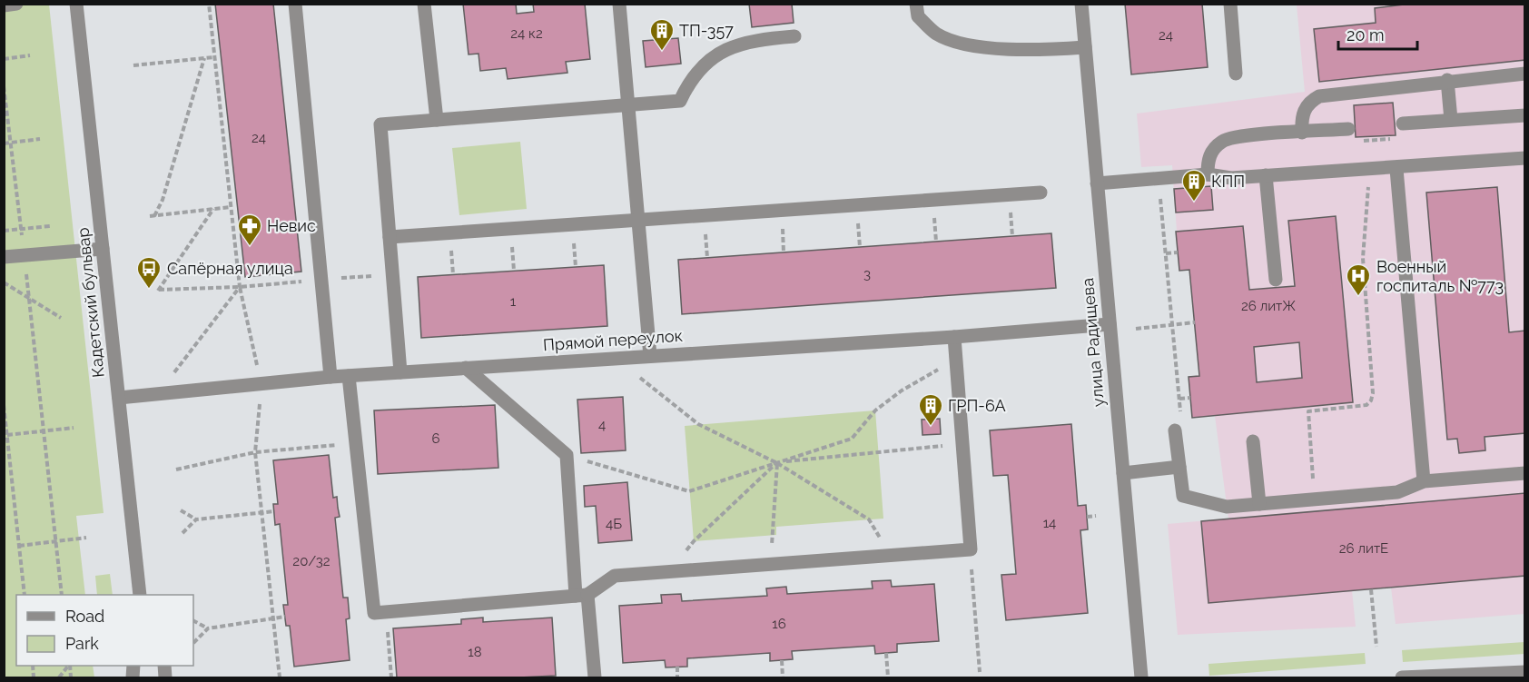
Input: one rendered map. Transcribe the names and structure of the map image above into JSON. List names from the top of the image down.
{
  "streets": {
    "street": ["Кадетский бульвар", "Прямой переулок", "улица Радищева"]
  },
  "crossings": [
    ["Кадетский бульвар", "Прямой переулок"],
    ["Прямой переулок", "улица Радищева"]
  ],
  "places": {
    "building": ["ТП-357", "КПП", "ГРП-6А"],
    "pharmacy": ["Невис"],
    "bus stop": ["Сапёрная улица"],
    "hospital": ["Военный госпиталь №773"]
  },
  "house_numbers": [
    "24 к2",
    "24",
    "24",
    "3",
    "1",
    "26 литЖ",
    "4",
    "6",
    "14",
    "4Б",
    "26 литЕ",
    "20/32",
    "16",
    "18"
  ],
  "legend": ["Road", "Park"],
  "scale_bar": "20 m"
}
